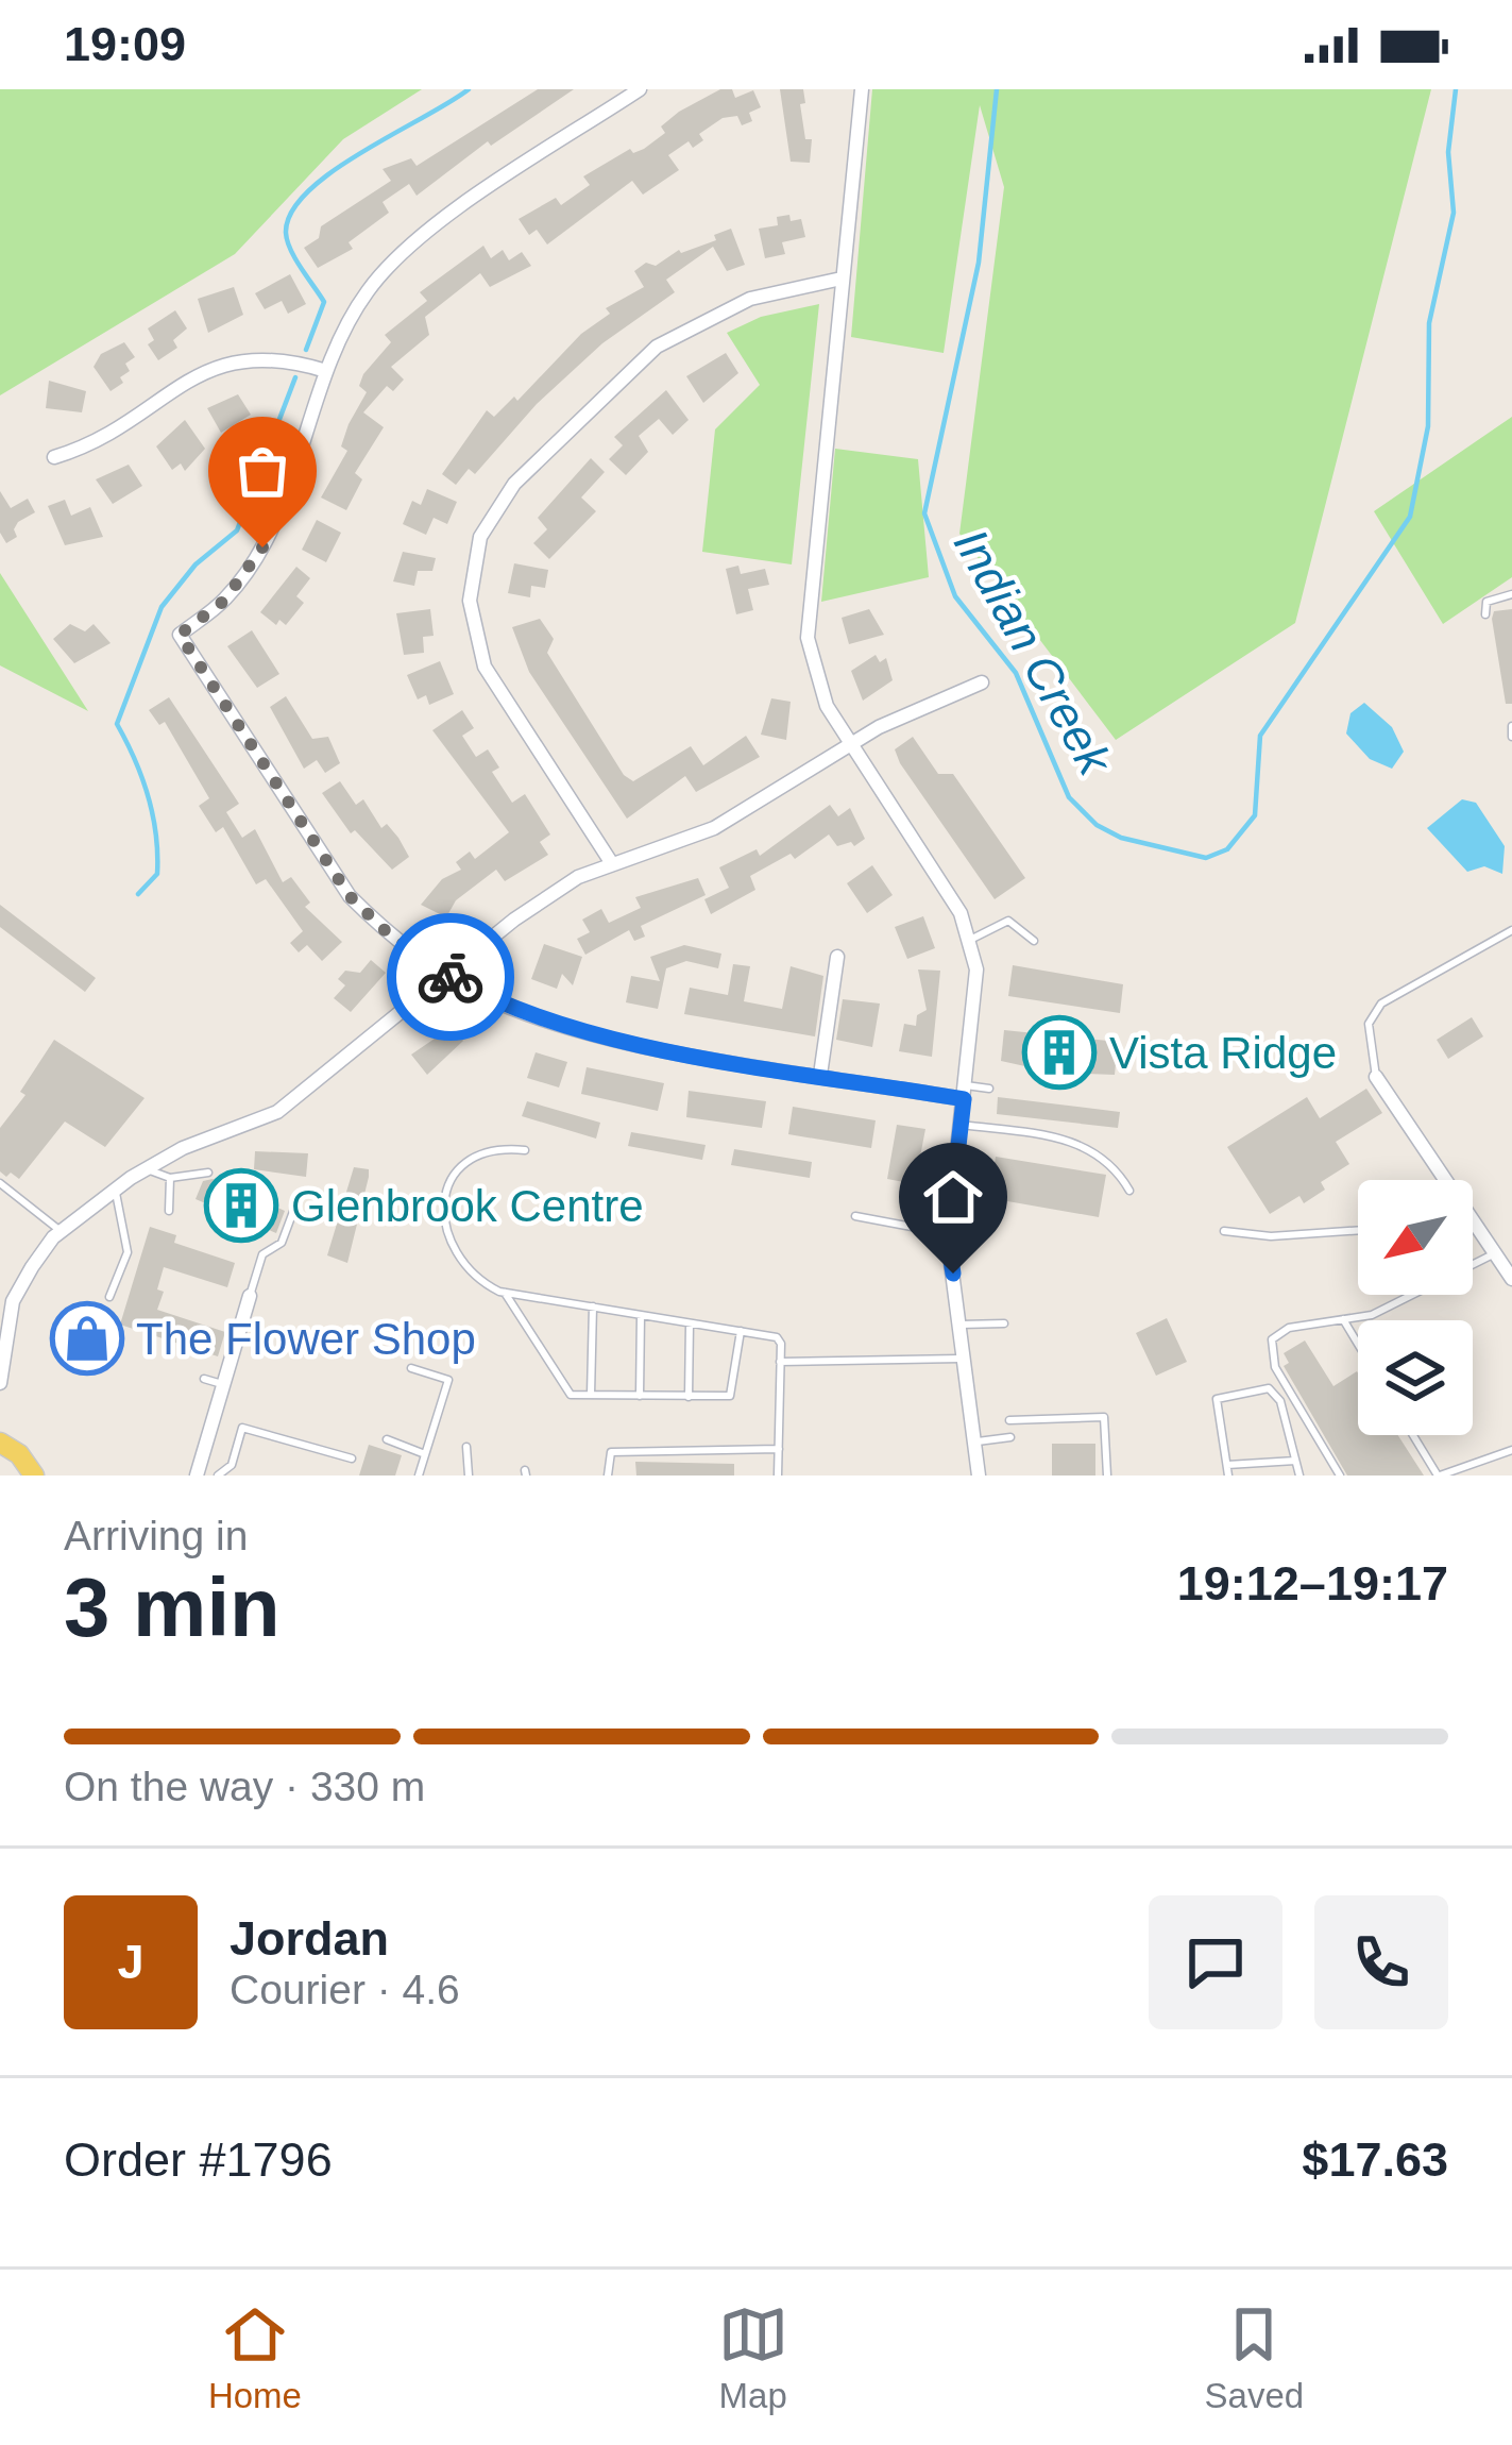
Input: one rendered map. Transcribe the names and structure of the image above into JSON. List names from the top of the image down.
{
  "water": ["Indian Creek"],
  "places": {
    "building": ["Vista Ridge", "Glenbrook Centre"],
    "shop": ["The Flower Shop"]
  },
  "north": "bottom left",
  "page": {
    "status": "19:09",
    "heading": ["3 min", "Arriving in", "19:12–19:17"],
    "panel": [
      "Jordan",
      "Courier · 4.6",
      "Order #1796",
      "$17.63"
    ],
    "bar": "On the way · 330 m",
    "round": "J",
    "tabs": ["Home", "Map", "Saved"]
  }
}
